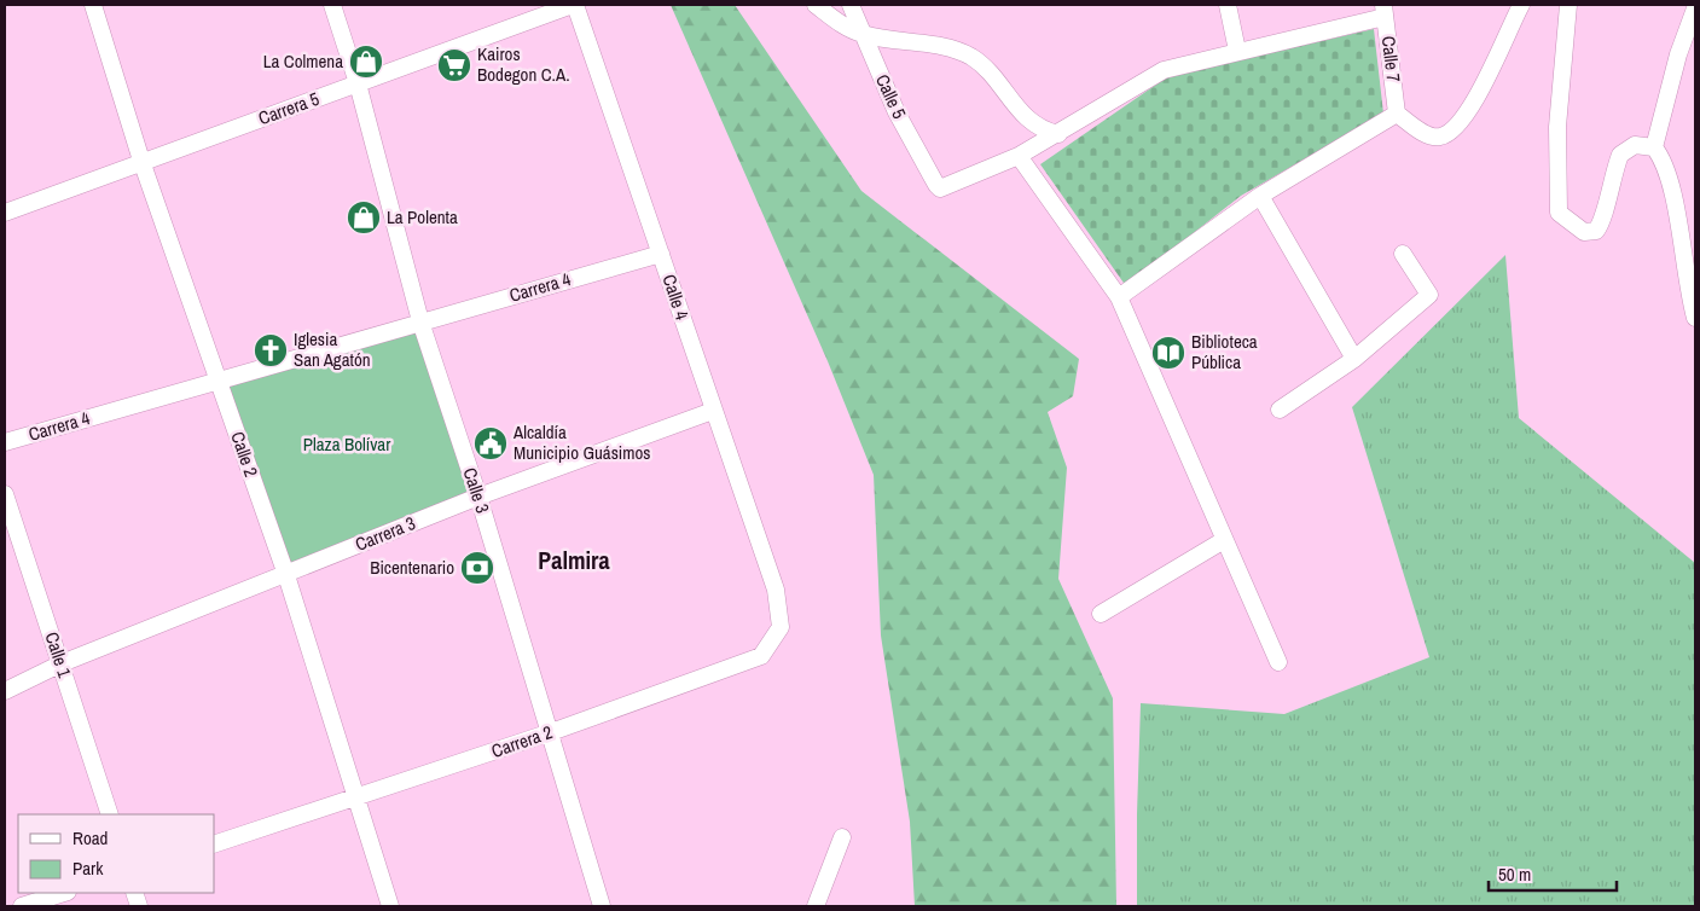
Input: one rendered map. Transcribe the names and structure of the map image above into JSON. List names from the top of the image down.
{
  "streets": {
    "street": [
      "Calle 7",
      "Calle 5",
      "Carrera 5",
      "Carrera 4",
      "Calle 4",
      "Calle 2",
      "Calle 3",
      "Carrera 3",
      "Calle 1",
      "Carrera 2"
    ]
  },
  "crossings": [
    ["Carrera 5", "Calle 4"],
    ["Carrera 5", "Calle 2"],
    ["Carrera 5", "Calle 3"],
    ["Carrera 4", "Calle 4"],
    ["Carrera 4", "Calle 2"],
    ["Carrera 4", "Calle 3"],
    ["Calle 4", "Carrera 3"],
    ["Calle 4", "Carrera 2"],
    ["Calle 2", "Carrera 3"],
    ["Calle 2", "Carrera 2"],
    ["Calle 3", "Carrera 3"],
    ["Calle 3", "Carrera 2"],
    ["Carrera 3", "Calle 1"]
  ],
  "districts": ["Palmira"],
  "parks": ["Plaza Bolívar"],
  "places": {
    "shop": ["La Colmena", "La Polenta"],
    "supermarket": ["Kairos Bodegon C.A."],
    "church": ["Iglesia San Agatón"],
    "library": ["Biblioteca Pública"],
    "public building": ["Alcaldía Municipio Guásimos"],
    "bank": ["Bicentenario"]
  },
  "legend": ["Road", "Park"],
  "scale_bar": "50 m"
}
